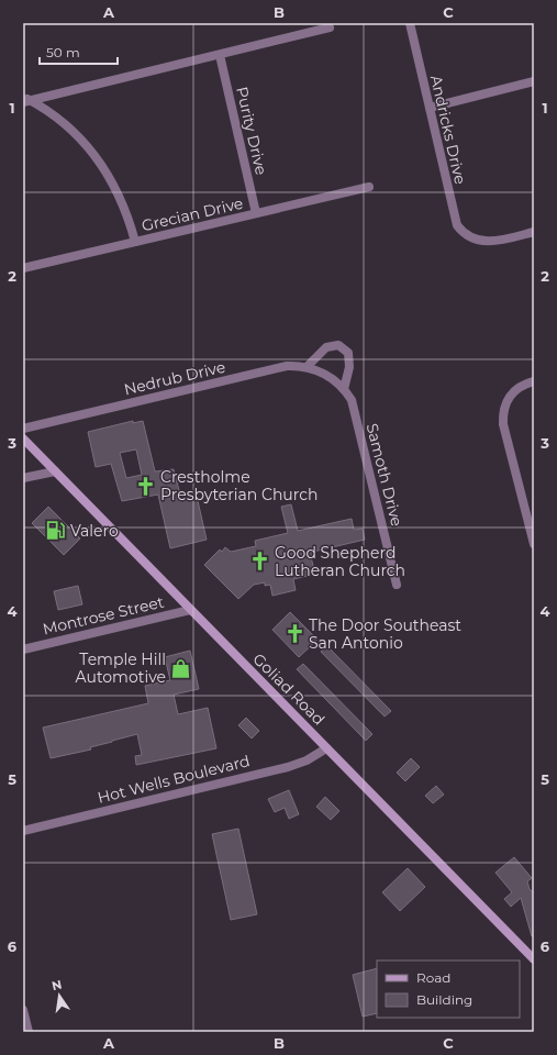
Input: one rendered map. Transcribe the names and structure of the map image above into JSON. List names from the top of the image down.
{
  "streets": {
    "main road": ["Goliad Road"],
    "street": [
      "Andricks Drive",
      "Purity Drive",
      "Grecian Drive",
      "Nedrub Drive",
      "Samoth Drive",
      "Montrose Street",
      "Hot Wells Boulevard"
    ]
  },
  "crossings": [
    ["Purity Drive", "Grecian Drive"],
    ["Nedrub Drive", "Samoth Drive"],
    ["Montrose Street", "Goliad Road"],
    ["Goliad Road", "Hot Wells Boulevard"]
  ],
  "places": {
    "church": ["Crestholme Presbyterian Church", "Good Shepherd Lutheran Church", "The Door Southeast San Antonio"],
    "fuel station": ["Valero"],
    "shop": ["Temple Hill Automotive"]
  },
  "legend": ["Road", "Building"],
  "scale_bar": "50 m",
  "north": "top",
  "grid": {
    "columns": ["A", "B", "C"],
    "rows": [
      "1",
      "2",
      "3",
      "4",
      "5",
      "6"
    ]
  }
}
